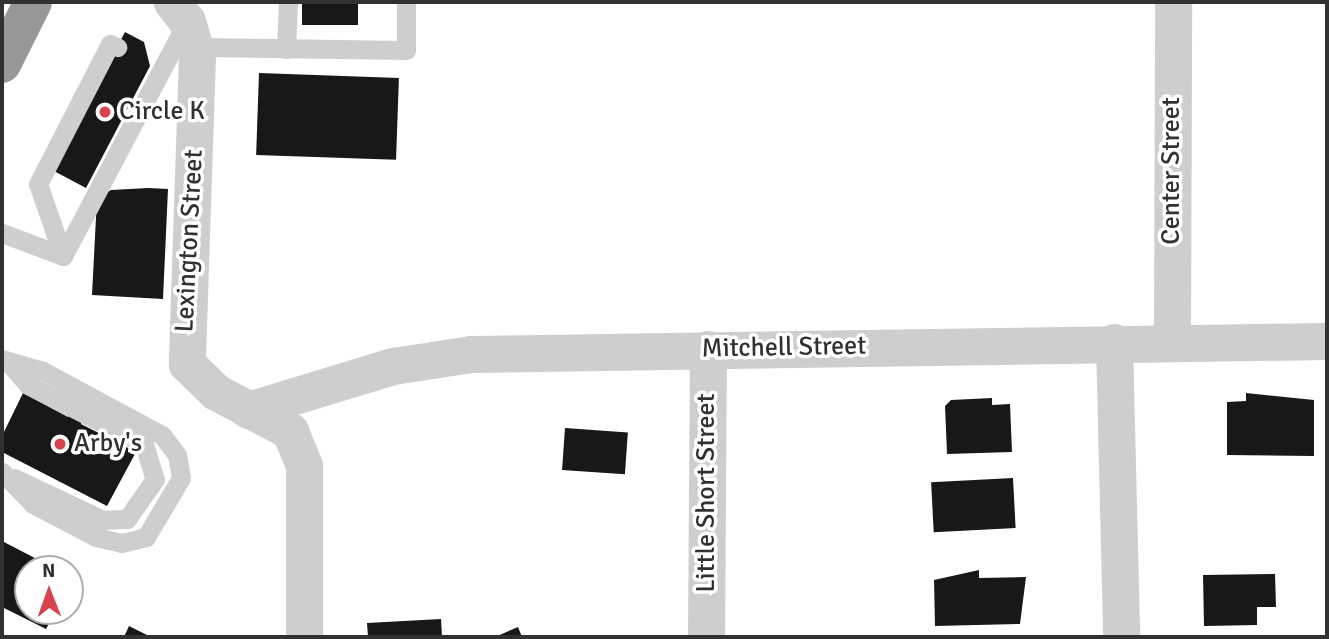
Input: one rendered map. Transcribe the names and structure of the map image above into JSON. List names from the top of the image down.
{
  "streets": {
    "street": [
      "Center Street",
      "Lexington Street",
      "Mitchell Street",
      "Little Short Street"
    ]
  },
  "crossings": [
    ["Center Street", "Mitchell Street"],
    ["Lexington Street", "Mitchell Street"],
    ["Mitchell Street", "Little Short Street"]
  ],
  "places": ["Circle K", "Arby's"],
  "north": "top"
}
